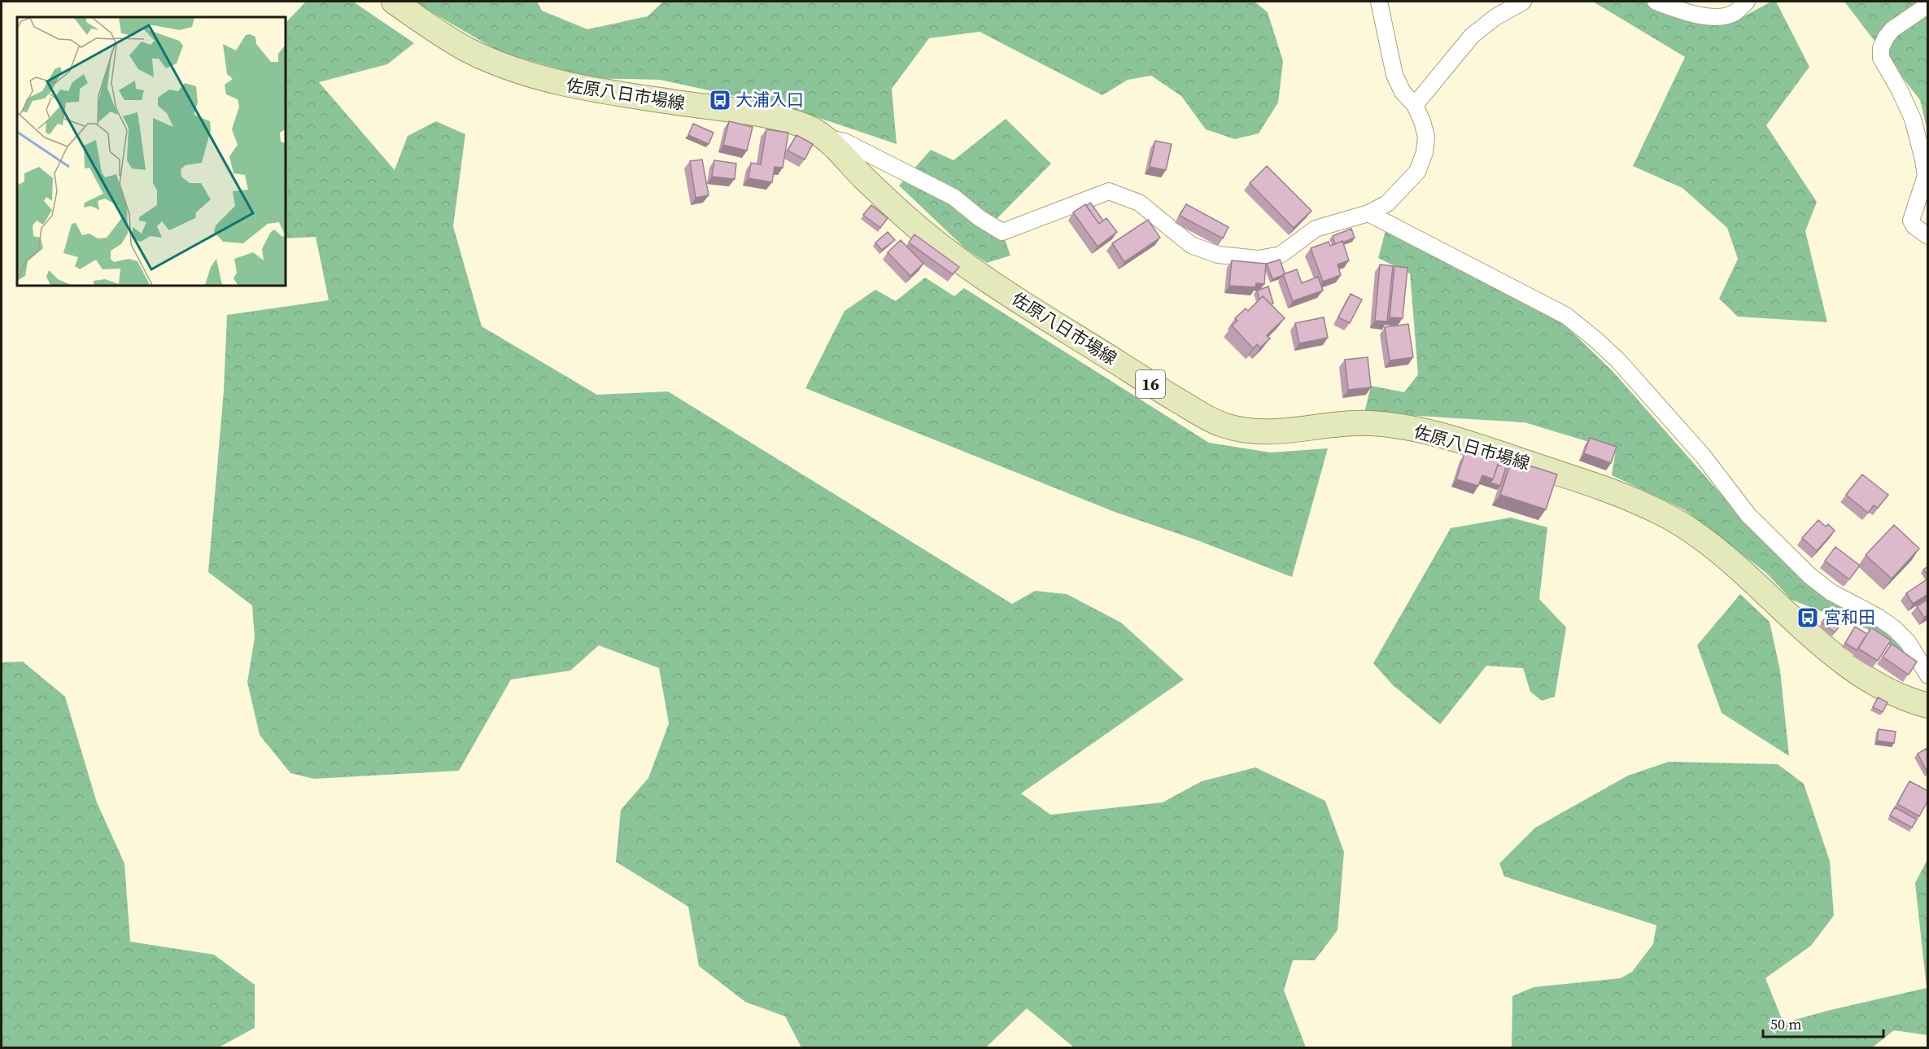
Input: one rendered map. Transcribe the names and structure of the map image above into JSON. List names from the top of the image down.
{
  "streets": {
    "main road": ["佐原八日市場線", "16"]
  },
  "places": {
    "bus stop": ["大浦入口", "宮和田"]
  },
  "scale_bar": "50 m"
}
